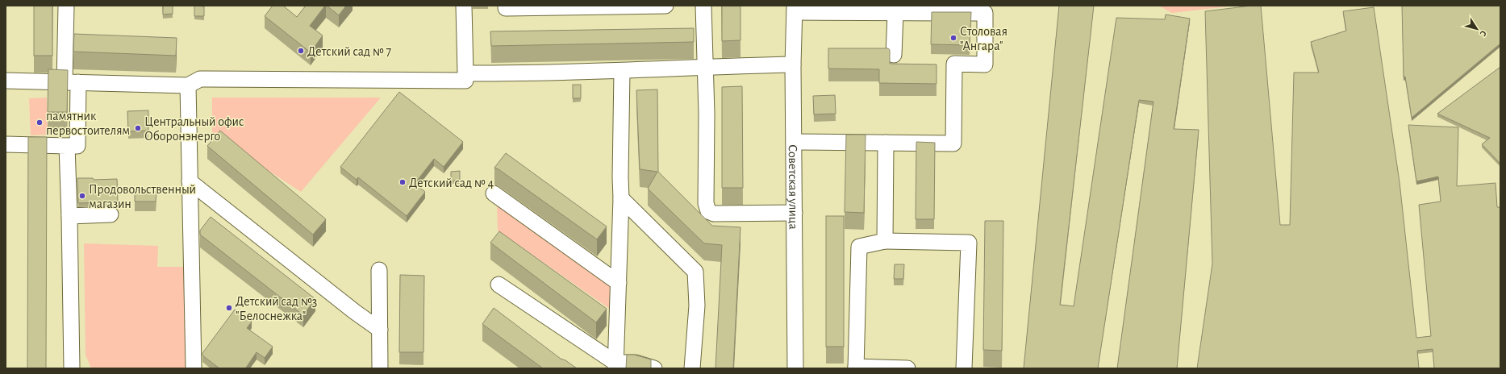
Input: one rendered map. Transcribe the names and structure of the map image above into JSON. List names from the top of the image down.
{
  "streets": {
    "street": ["Советская улица"]
  },
  "places": [
    "Столовая \"Ангара\"",
    "Детский сад № 7",
    "памятник первостоителям",
    "Центральный офис Оборонэнерго",
    "Детский сад № 4",
    "Продовольственный магазин",
    "Детский сад №3 \"Белоснежка\""
  ],
  "north": "bottom right"
}
